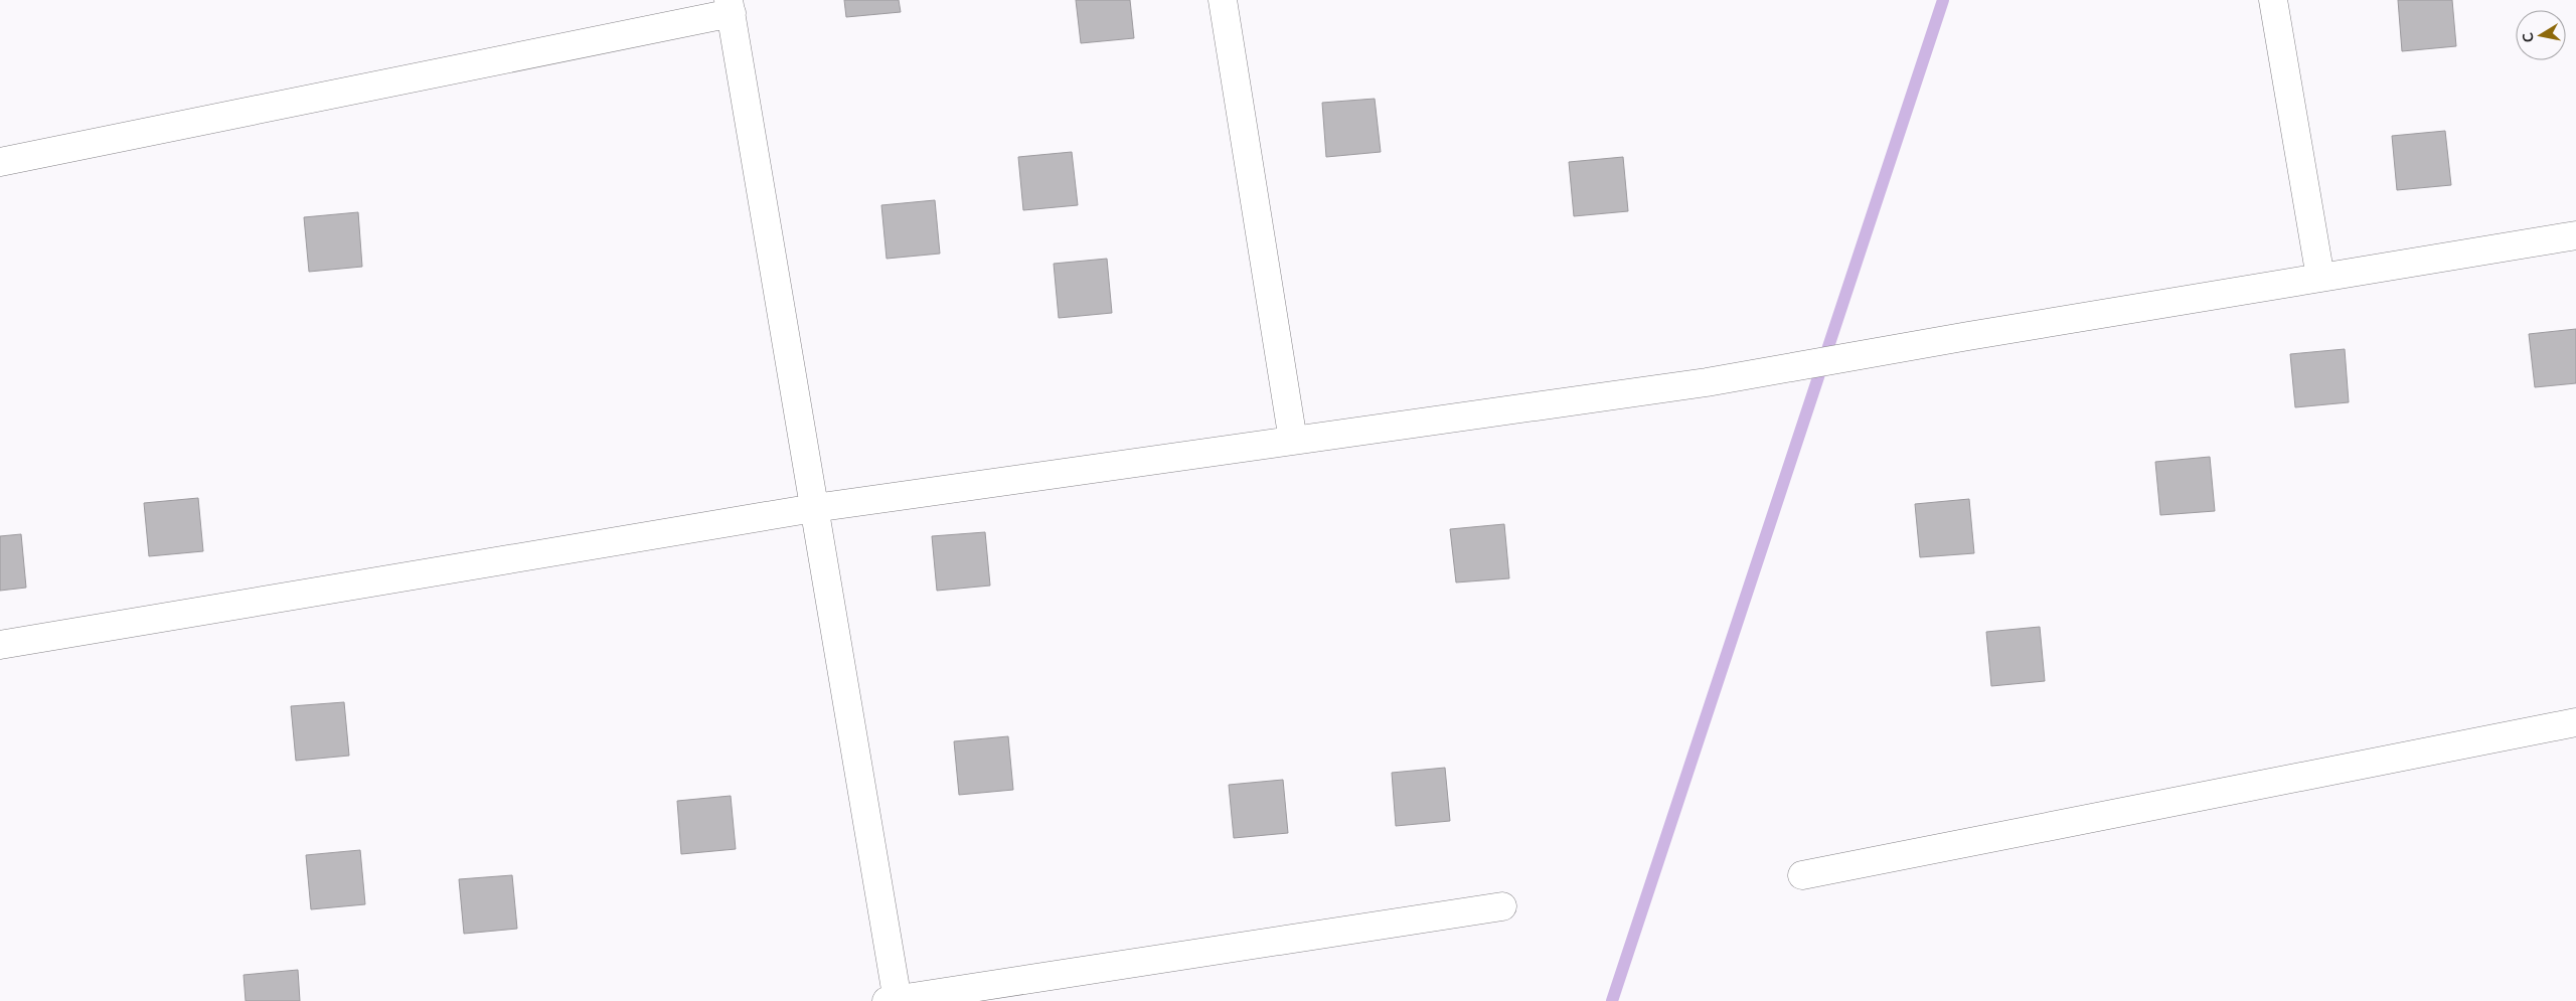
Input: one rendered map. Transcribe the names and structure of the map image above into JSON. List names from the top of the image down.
{
  "north": "left"
}
